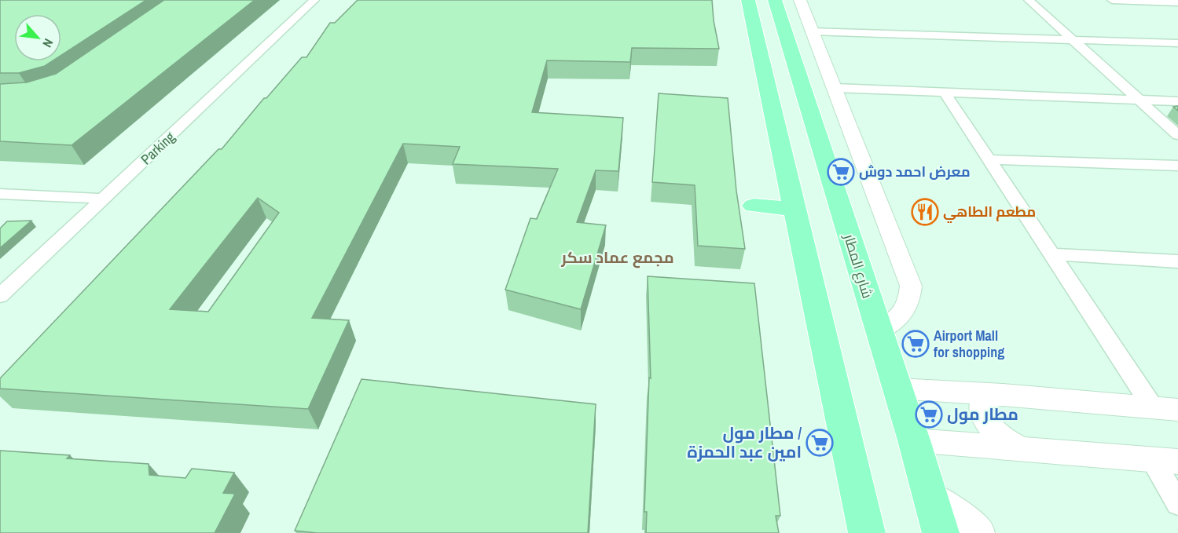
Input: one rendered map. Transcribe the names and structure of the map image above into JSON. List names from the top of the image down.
{
  "streets": {
    "main road": ["شارع المطار"],
    "street": ["Parking"]
  },
  "districts": ["مجمع عماد سكر"],
  "places": {
    "supermarket": [
      "معرض احمد دوش",
      "Airport Mall for shopping",
      "مطار مول",
      "مطار مول / امين عبد الحمزة"
    ],
    "restaurant": ["مطعم الطاهي"]
  },
  "north": "bottom right"
}
